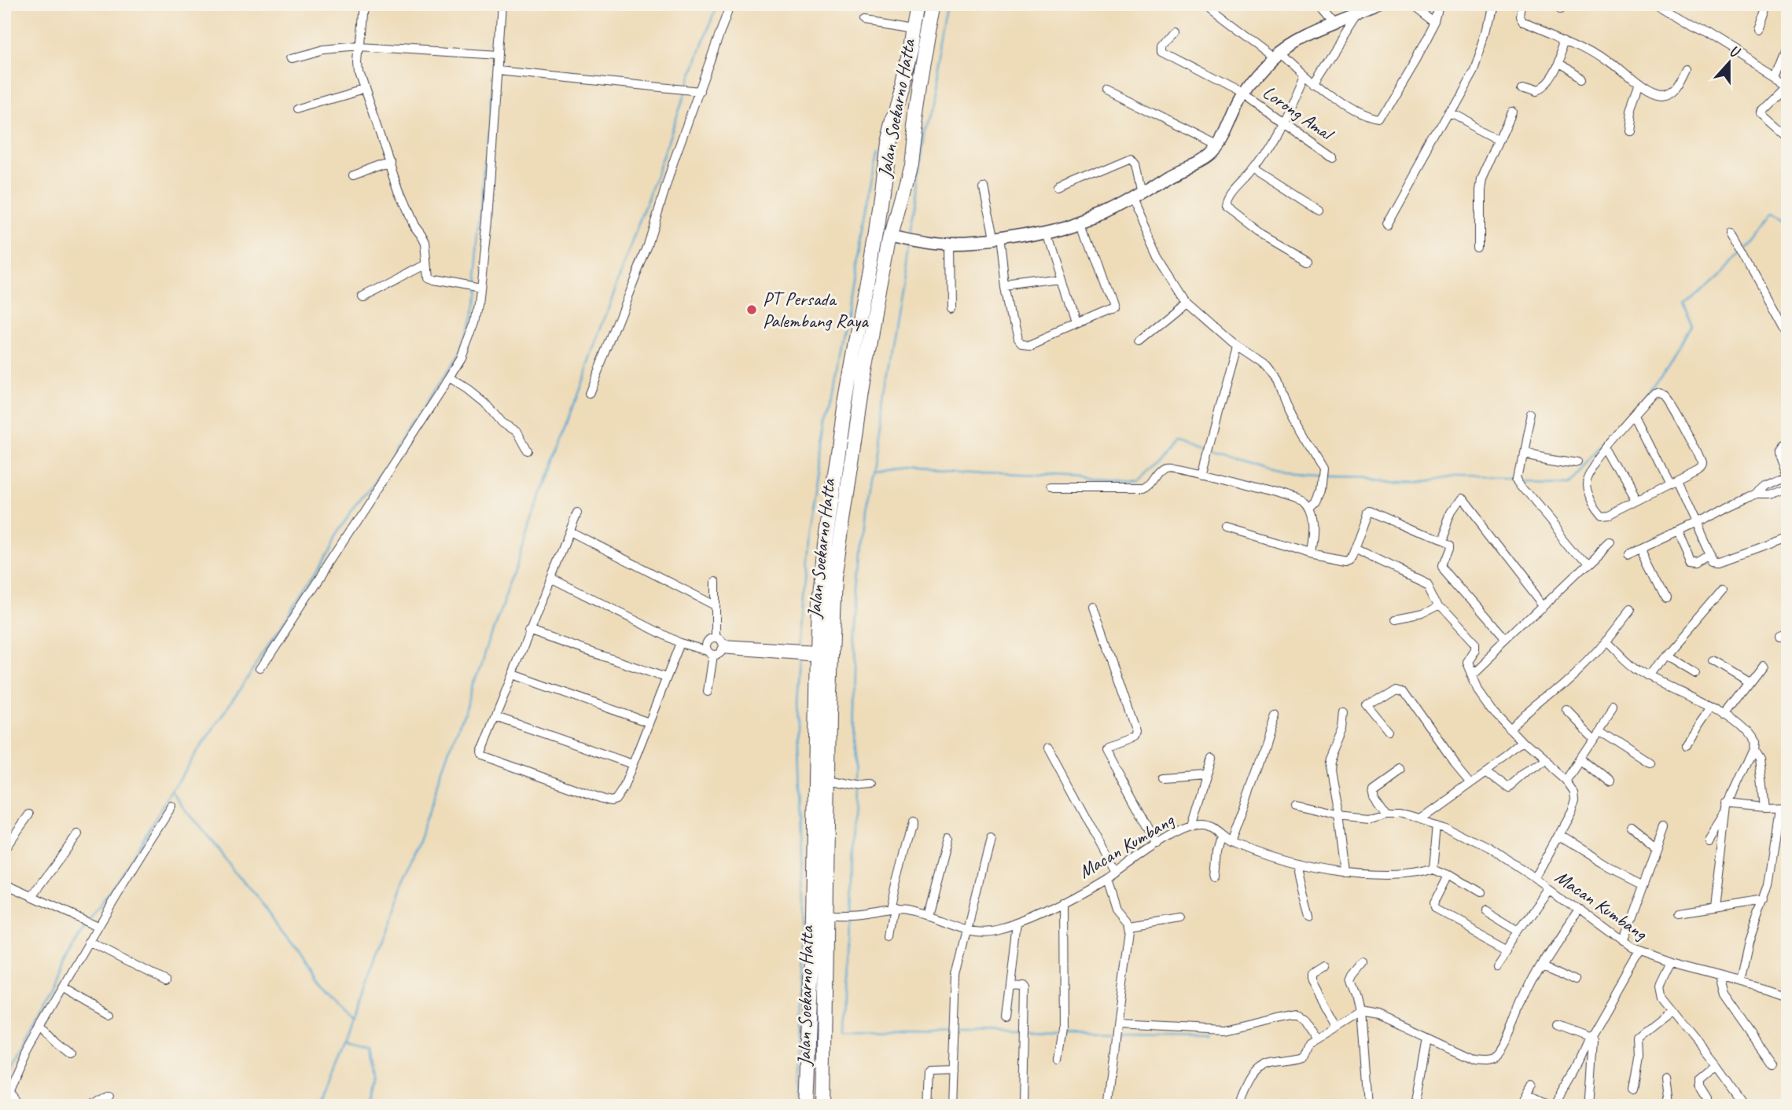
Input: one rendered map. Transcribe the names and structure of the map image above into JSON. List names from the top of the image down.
{
  "streets": {
    "highway": ["Jalan Soekarno Hatta"],
    "street": ["Lorong Amal", "Macan Kumbang"]
  },
  "crossings": [
    ["Jalan Soekarno Hatta", "Macan Kumbang"]
  ],
  "places": ["PT Persada Palembang Raya"],
  "north": "top"
}
